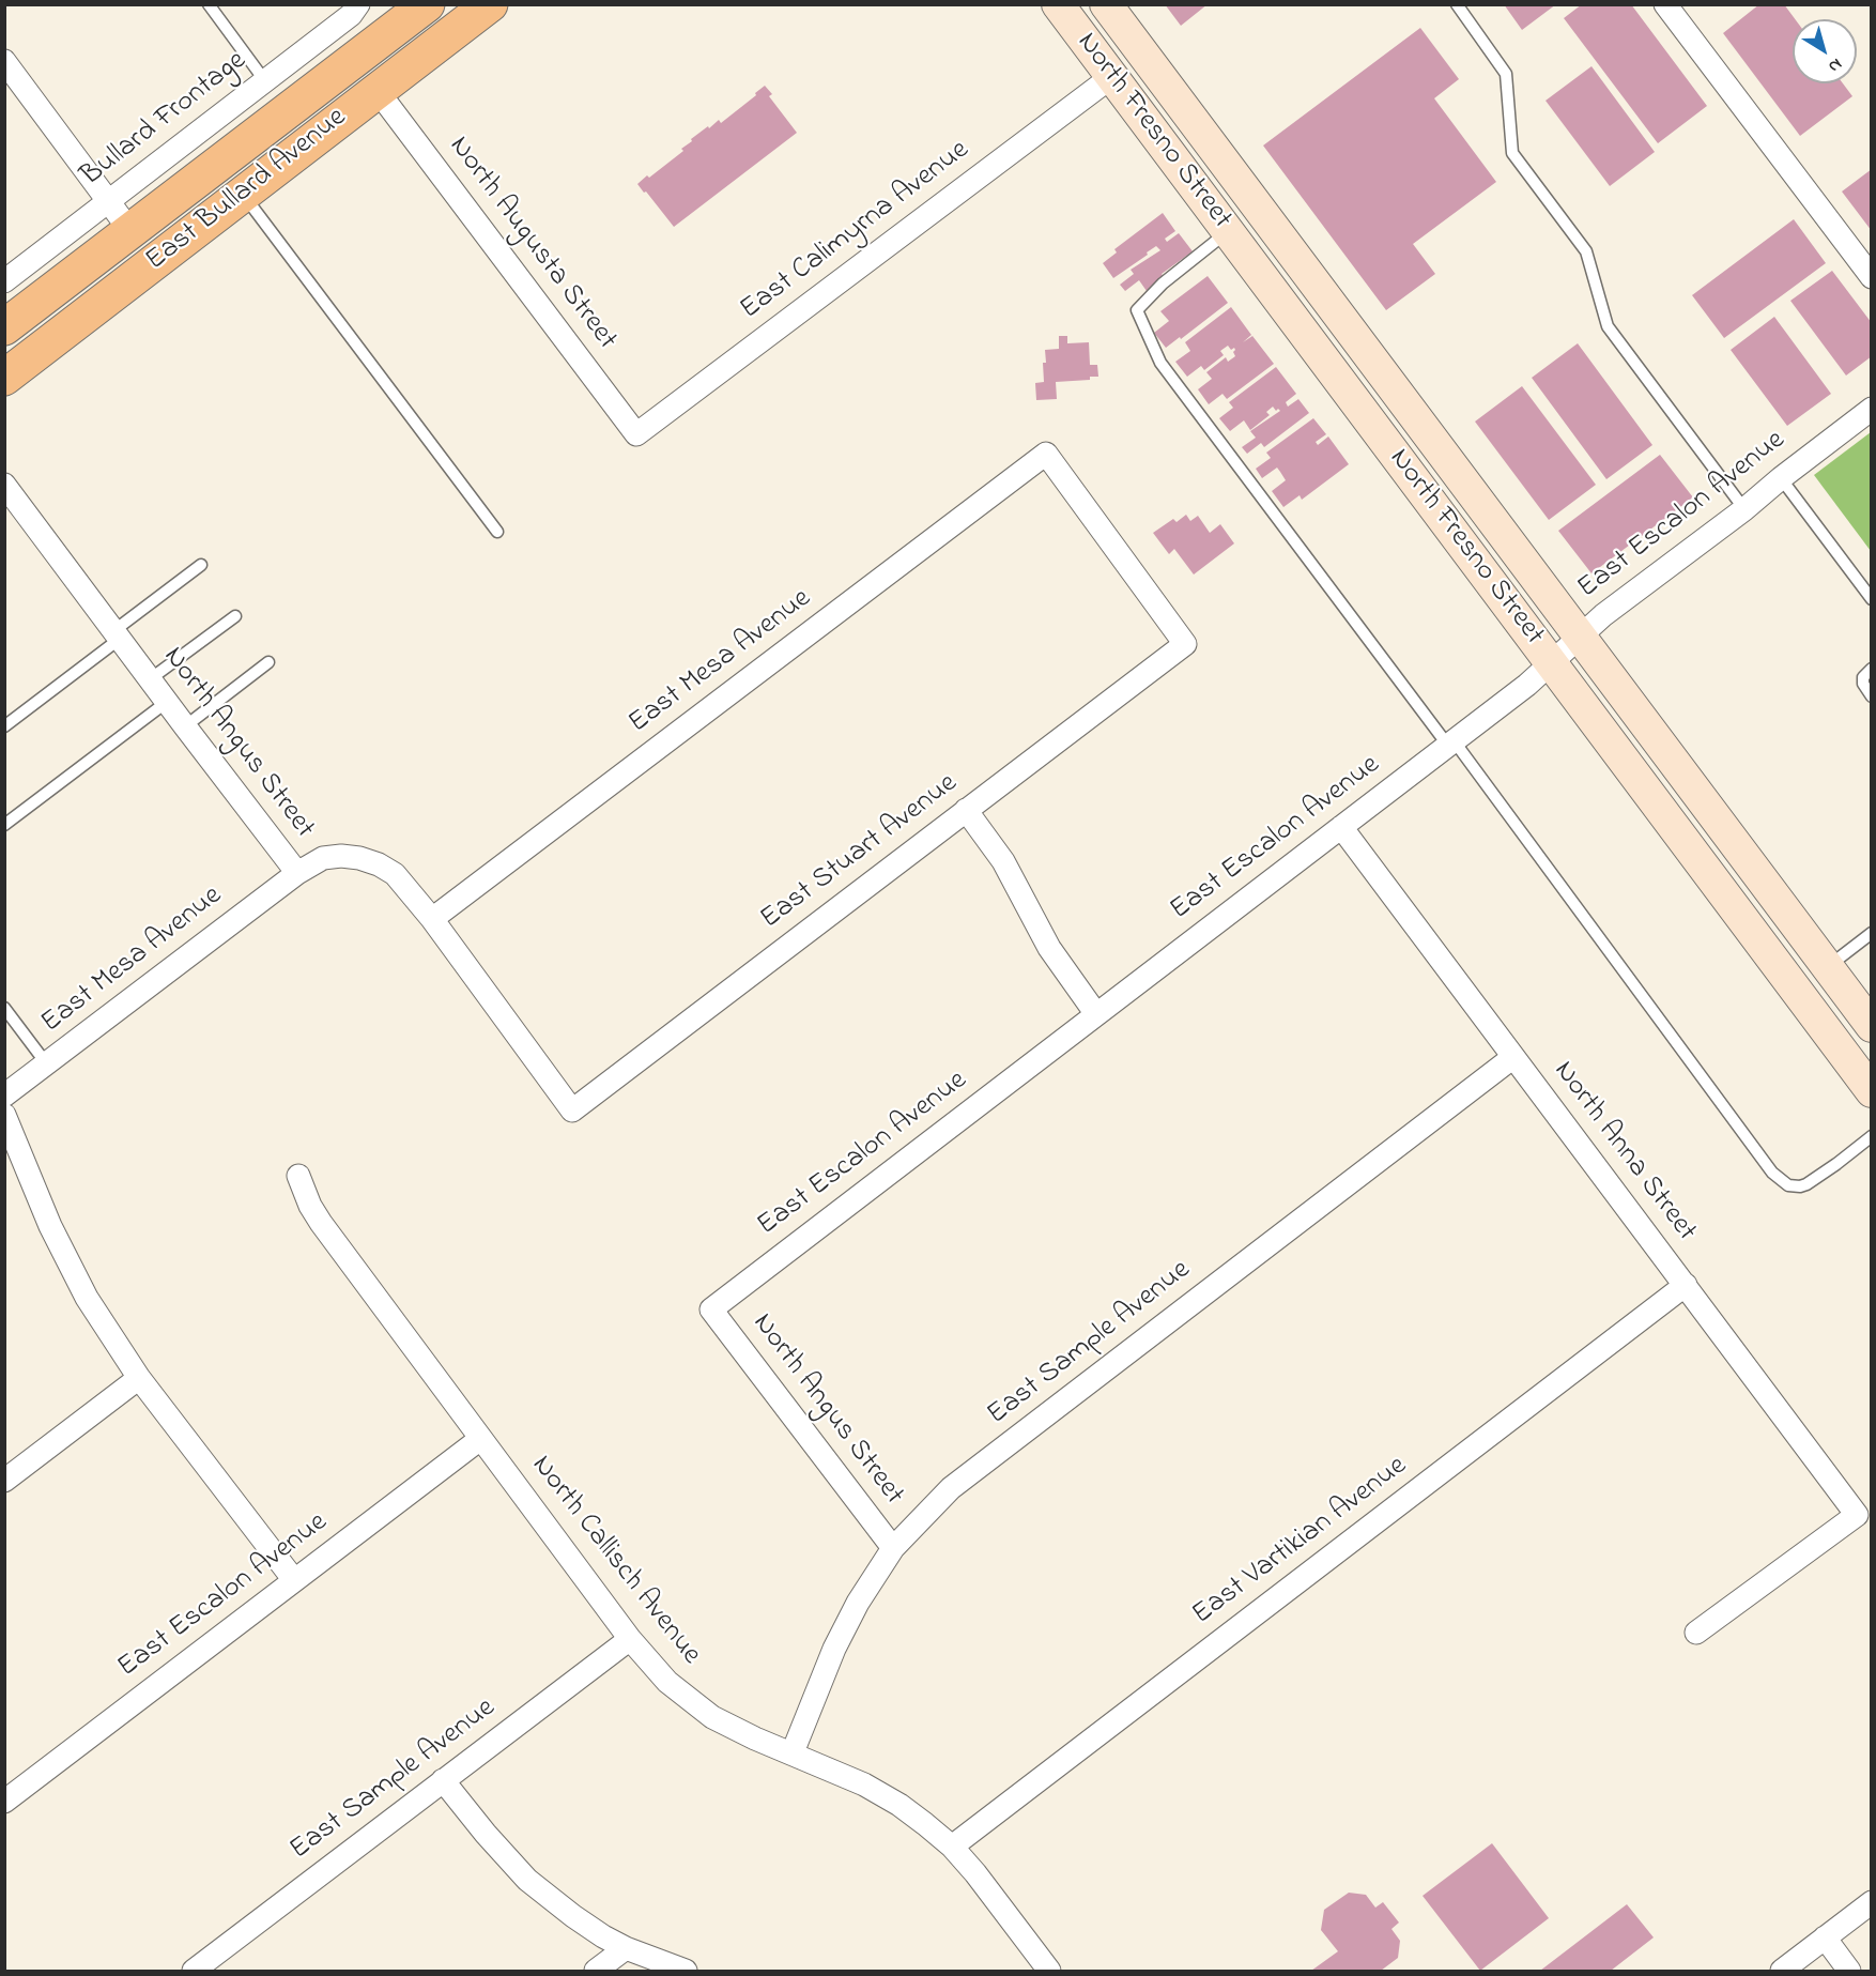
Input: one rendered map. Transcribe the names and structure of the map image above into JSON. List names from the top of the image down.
{
  "streets": {
    "main road": ["North Fresno Street", "East Bullard Avenue"],
    "street": [
      "Bullard Frontage",
      "East Calimyrna Avenue",
      "North Augusta Street",
      "East Escalon Avenue",
      "East Mesa Avenue",
      "North Angus Street",
      "East Stuart Avenue",
      "North Anna Street",
      "East Sample Avenue",
      "East Vartikian Avenue",
      "North Callisch Avenue"
    ]
  },
  "crossings": [
    ["North Fresno Street", "East Calimyrna Avenue"],
    ["North Fresno Street", "East Escalon Avenue"],
    ["East Bullard Avenue", "North Augusta Street"],
    ["East Calimyrna Avenue", "North Augusta Street"],
    ["East Escalon Avenue", "North Angus Street"],
    ["East Escalon Avenue", "North Anna Street"],
    ["East Escalon Avenue", "North Callisch Avenue"],
    ["East Mesa Avenue", "North Angus Street"],
    ["East Mesa Avenue", "East Stuart Avenue"],
    ["North Angus Street", "East Stuart Avenue"],
    ["North Angus Street", "East Sample Avenue"],
    ["North Anna Street", "East Sample Avenue"],
    ["North Anna Street", "East Vartikian Avenue"],
    ["East Sample Avenue", "North Callisch Avenue"],
    ["East Vartikian Avenue", "North Callisch Avenue"]
  ],
  "north": "bottom right"
}
